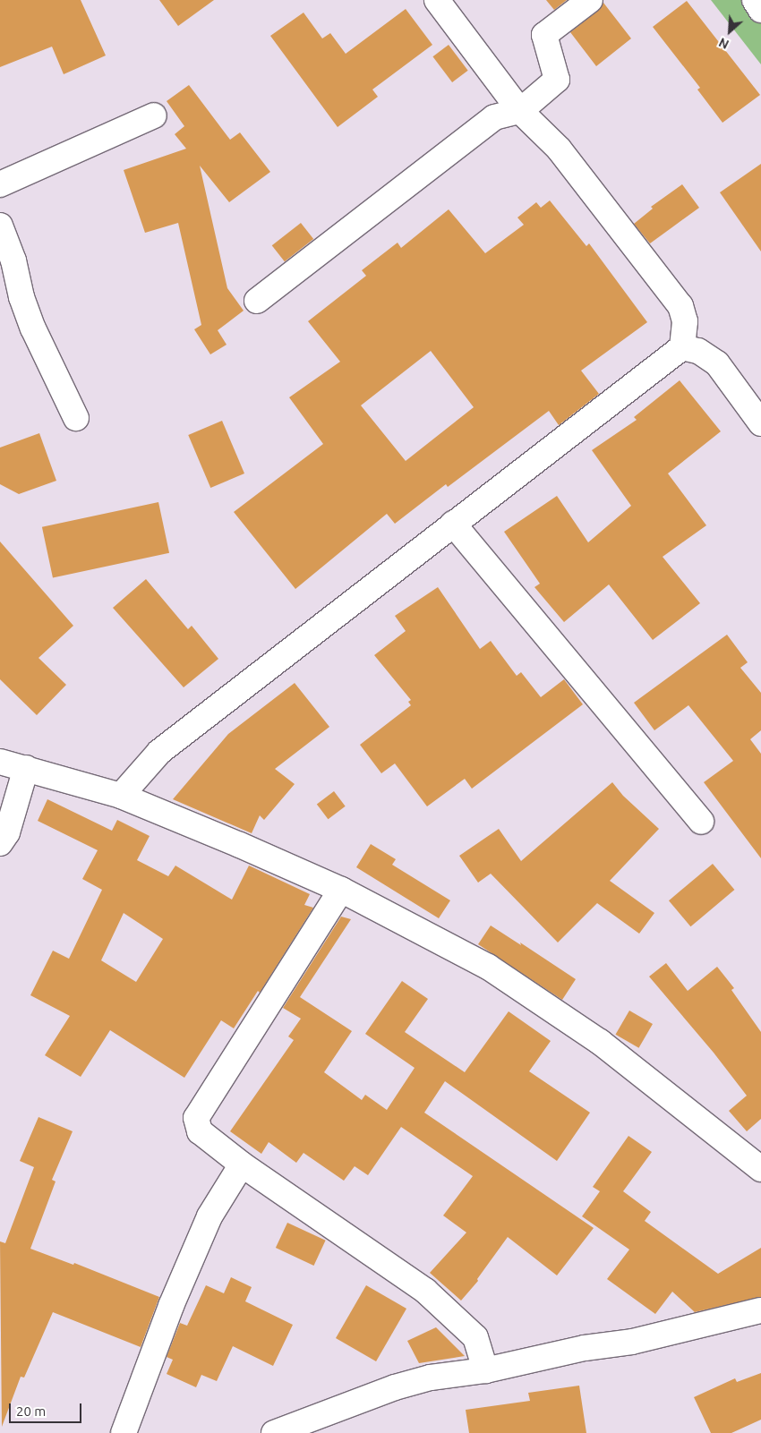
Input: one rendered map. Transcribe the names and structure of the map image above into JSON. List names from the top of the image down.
{
  "scale_bar": "20 m",
  "north": "bottom left"
}
